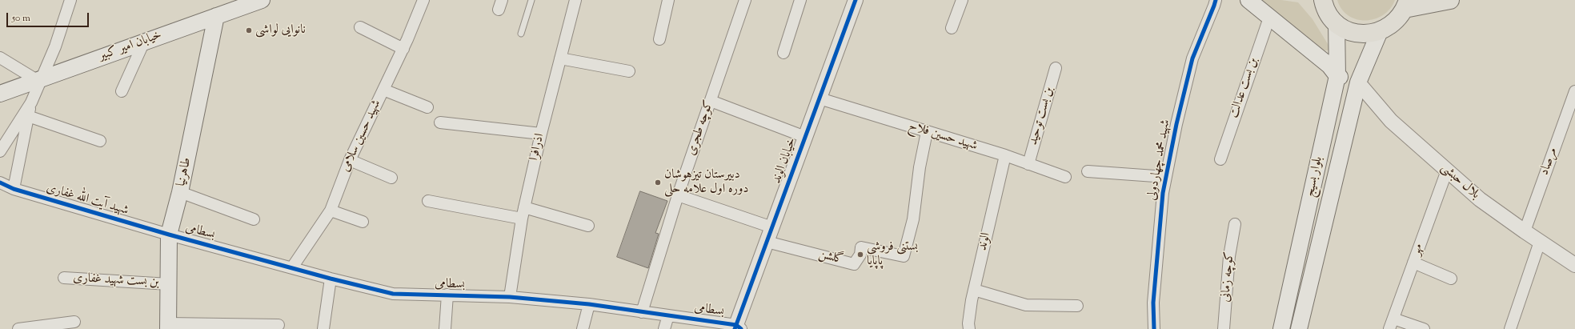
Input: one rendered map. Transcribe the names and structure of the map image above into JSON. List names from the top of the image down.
{
  "streets": {
    "main road": ["خیابان امیر کبیر", "طاهرنیا", "بلوار بسیج"],
    "street": [
      "بن بست عدالت",
      "بن بست توحید",
      "کوچه طجری",
      "شهید حسین سلامی",
      "شهید حسین فلاح",
      "اذرافرا",
      "شهید محمد چهاردولی",
      "خیابان الوند",
      "مرصاد",
      "بلال حبشی",
      "شهید آیت الله غفاری",
      "بسطامی",
      "الوند",
      "مهر",
      "گلشن",
      "کوچه زمانی",
      "بن بست شهید غفاری"
    ]
  },
  "crossings": [
    ["خیابان امیر کبیر", "طاهرنیا"],
    ["بن بست توحید", "شهید حسین فلاح"],
    ["کوچه طجری", "بسطامی"],
    ["شهید حسین سلامی", "بسطامی"],
    ["شهید حسین فلاح", "خیابان الوند"],
    ["شهید حسین فلاح", "الوند"],
    ["شهید حسین فلاح", "گلشن"],
    ["اذرافرا", "بسطامی"],
    ["خیابان الوند", "بسطامی"],
    ["خیابان الوند", "گلشن"],
    ["مرصاد", "بلال حبشی"],
    ["طاهرنیا", "شهید آیت الله غفاری"],
    ["طاهرنیا", "بسطامی"],
    ["طاهرنیا", "بن بست شهید غفاری"],
    ["بلوار بسیج", "بلال حبشی"],
    ["بلال حبشی", "مهر"],
    ["شهید آیت الله غفاری", "بسطامی"]
  ],
  "places": ["نانوایی لواشی", "دبیرستان تیزهوشان دوره اول علامه حلی", "بستنی فروشی پاپایا"],
  "scale_bar": "50 m"
}
